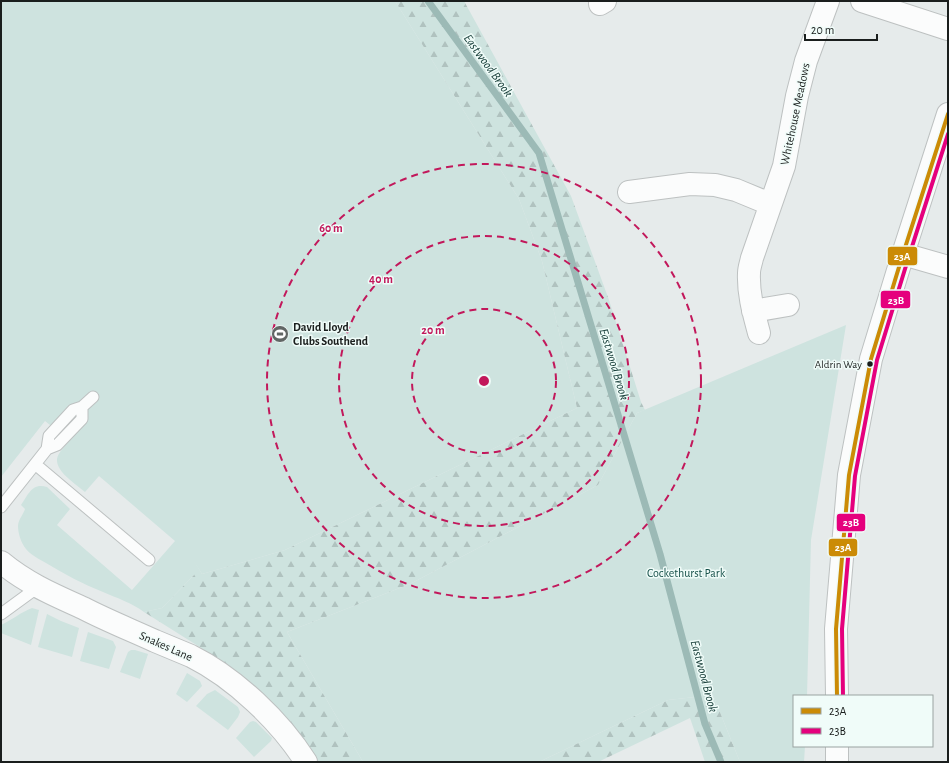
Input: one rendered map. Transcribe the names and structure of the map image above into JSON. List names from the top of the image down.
{
  "streets": {
    "street": ["Whitehouse Meadows", "Snakes Lane"]
  },
  "water": ["Eastwood Brook"],
  "parks": ["Cockethurst Park"],
  "places": {
    "sports": ["David Lloyd Clubs Southend"],
    "other": ["Aldrin Way"]
  },
  "lines": ["transit line 23A", "transit line 23B"],
  "legend": ["23A", "23B"],
  "scale_bar": "20 m",
  "rings": ["60 m", "40 m", "20 m"]
}
